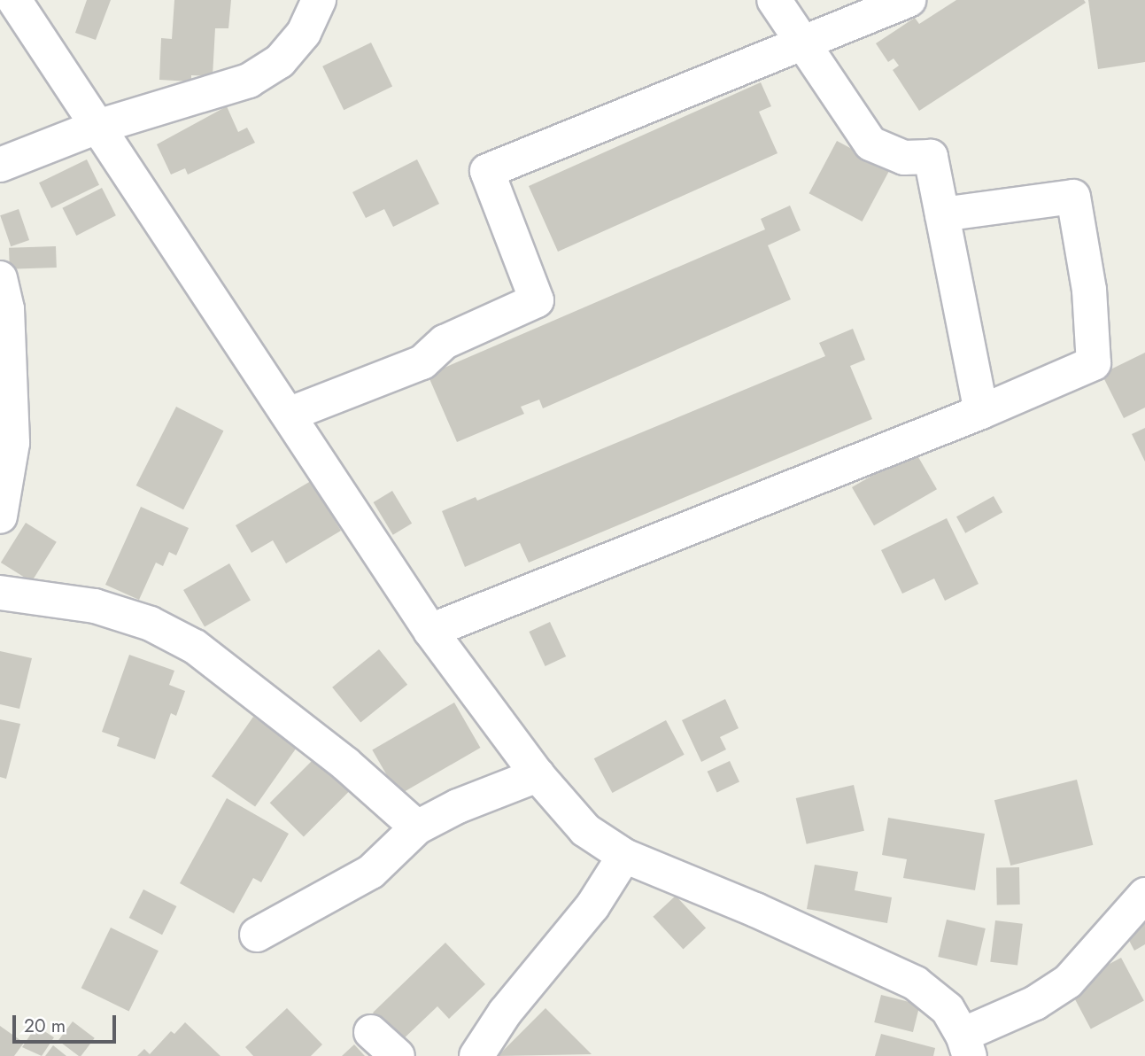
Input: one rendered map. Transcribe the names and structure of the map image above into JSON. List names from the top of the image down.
{
  "scale_bar": "20 m"
}
